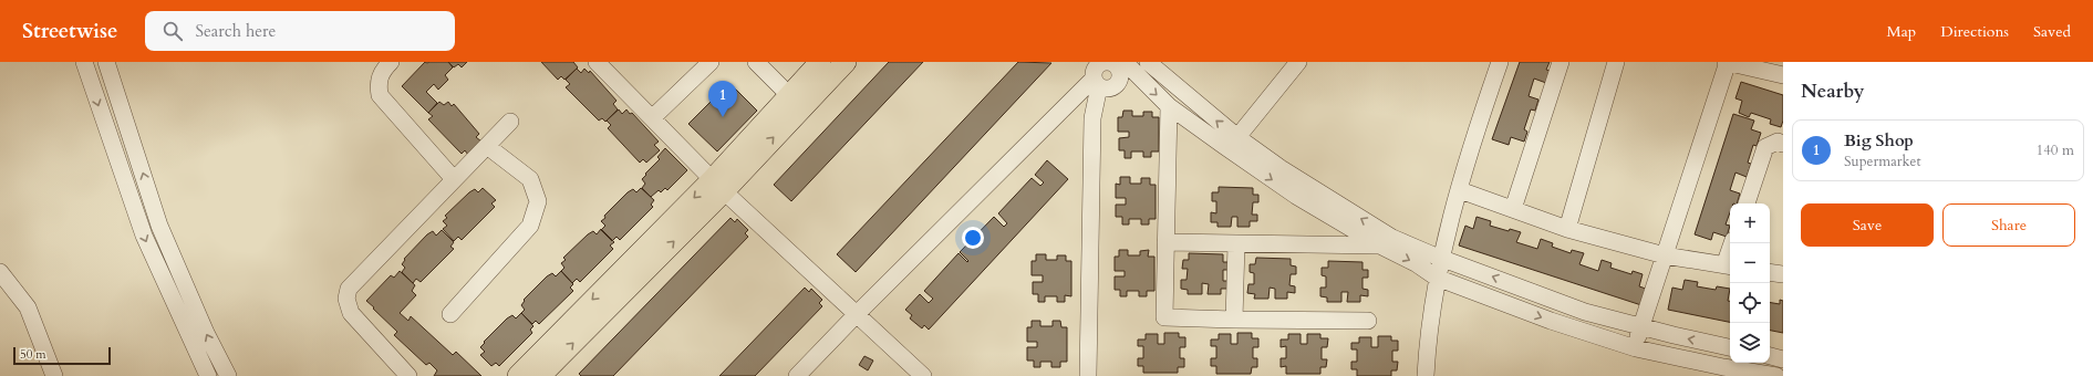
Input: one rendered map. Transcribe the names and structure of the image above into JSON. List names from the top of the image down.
{
  "scale_bar": "50 m",
  "page": {
    "header": "Streetwise",
    "search": "Search here",
    "nav": ["Map", "Directions", "Saved"],
    "heading": "Nearby",
    "pins": "1",
    "list": [
      {
        "mark": "1",
        "name": "Big Shop",
        "note": "Supermarket",
        "value": "140 m"
      }
    ],
    "buttons": ["Save", "Share"],
    "map_buttons": ["+", "−"],
    "scale": "50 m"
  }
}
